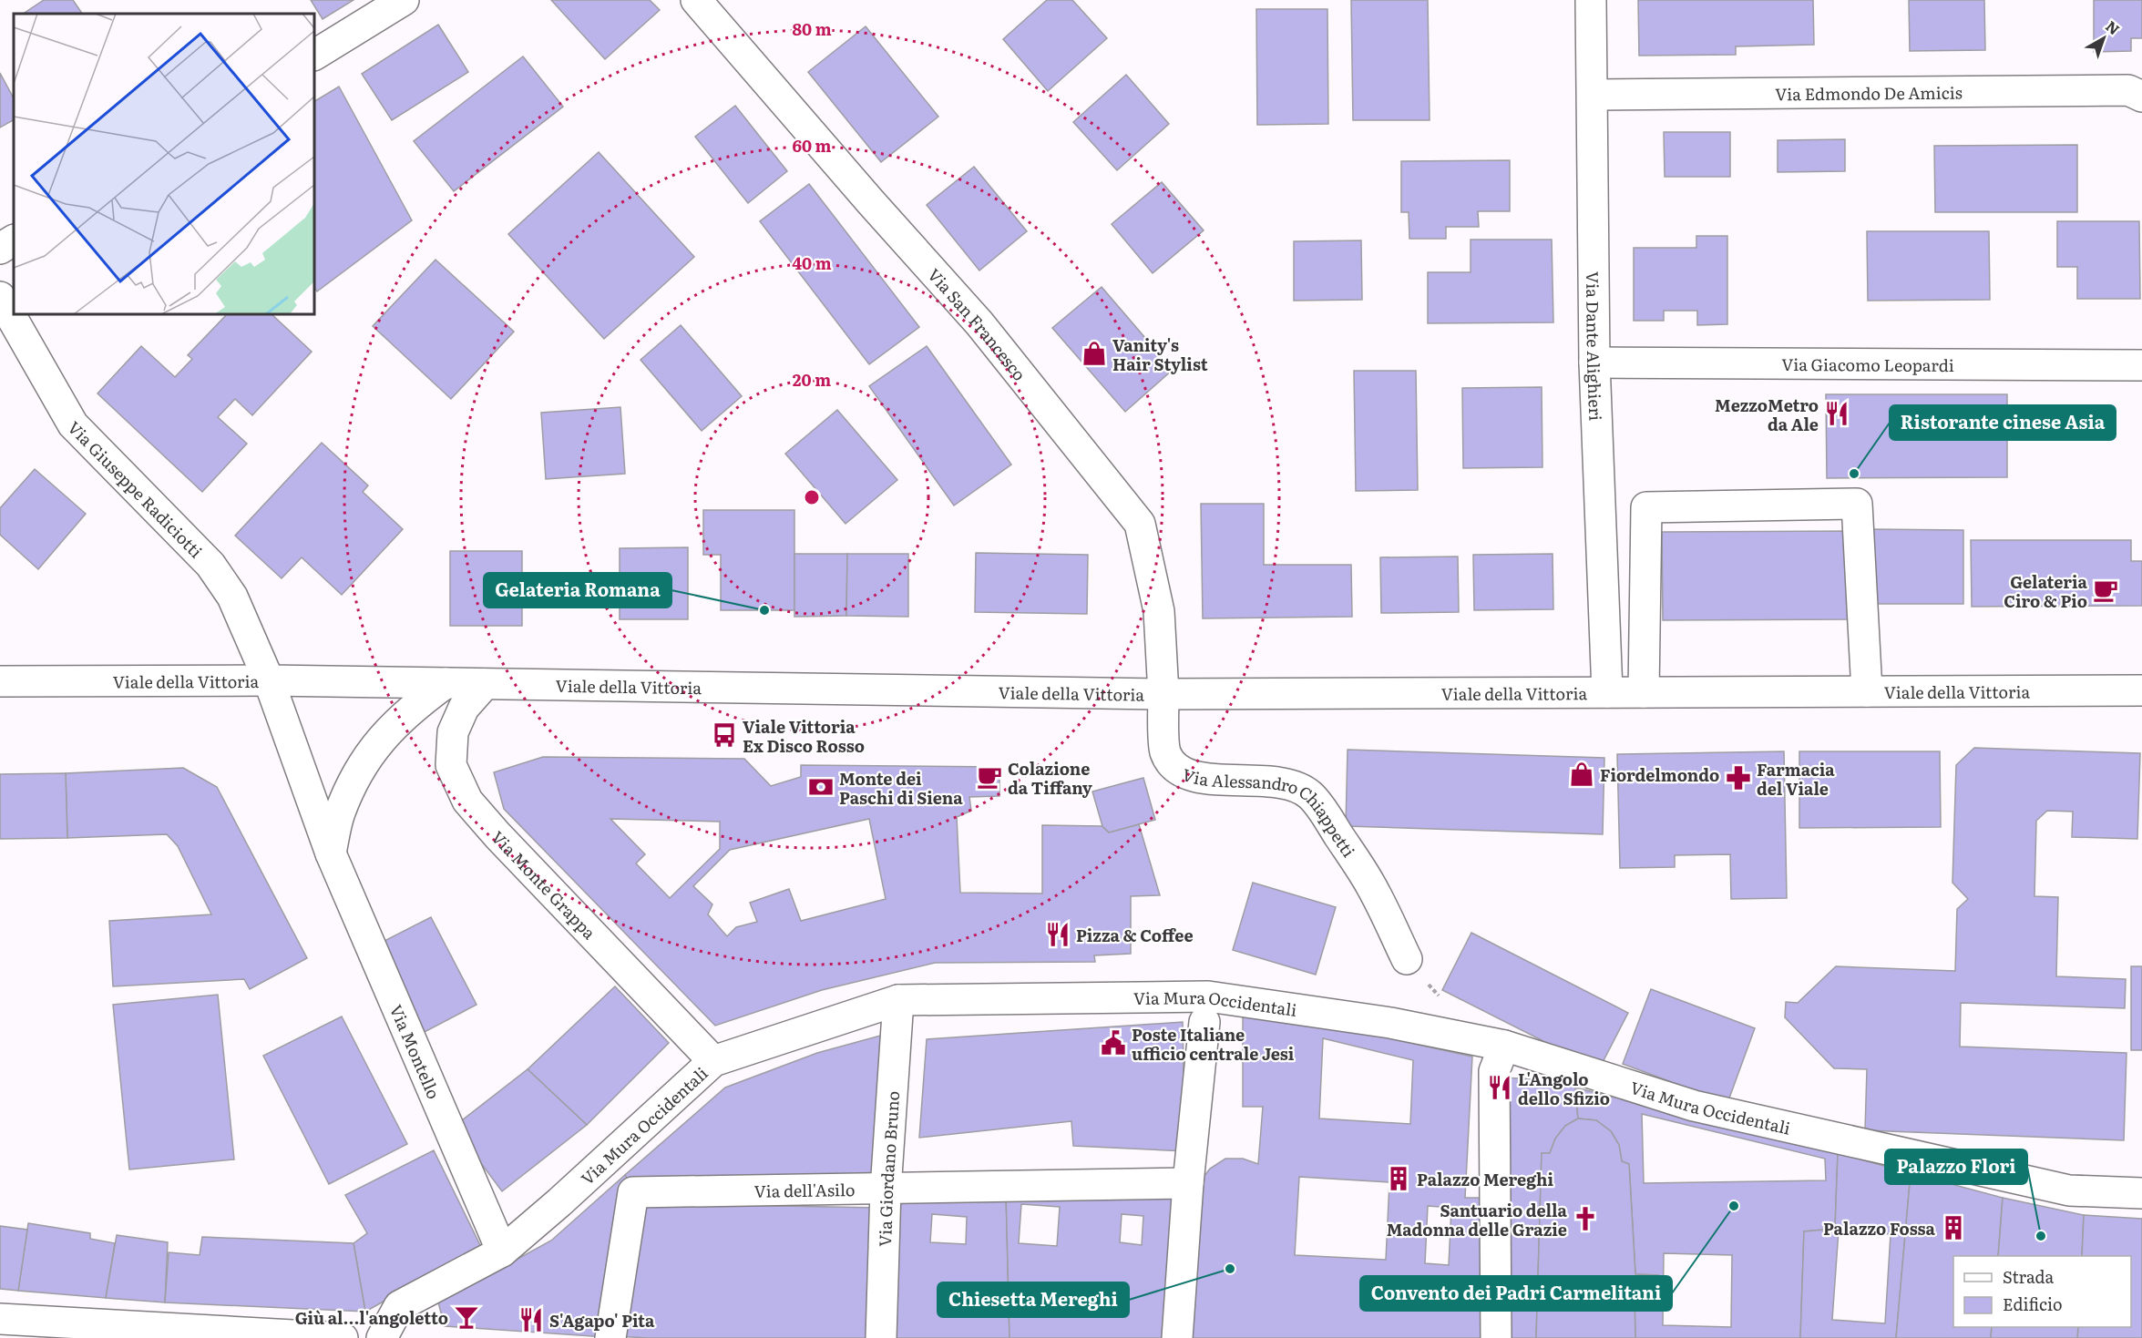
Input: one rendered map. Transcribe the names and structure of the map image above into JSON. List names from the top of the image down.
{
  "streets": {
    "street": [
      "Via Edmondo De Amicis",
      "Via San Francesco",
      "Via Dante Alighieri",
      "Via Giacomo Leopardi",
      "Via Giuseppe Radiciotti",
      "Viale della Vittoria",
      "Via Alessandro Chiappetti",
      "Via Monte Grappa",
      "Via Mura Occidentali",
      "Via Montello",
      "Via Giordano Bruno",
      "Via dell'Asilo"
    ]
  },
  "crossings": [
    ["Via Edmondo De Amicis", "Via Dante Alighieri"],
    ["Via San Francesco", "Viale della Vittoria"],
    ["Via San Francesco", "Via Alessandro Chiappetti"],
    ["Via Dante Alighieri", "Via Giacomo Leopardi"],
    ["Via Dante Alighieri", "Viale della Vittoria"],
    ["Via Giuseppe Radiciotti", "Viale della Vittoria"],
    ["Via Giuseppe Radiciotti", "Via Montello"],
    ["Viale della Vittoria", "Via Alessandro Chiappetti"],
    ["Viale della Vittoria", "Via Monte Grappa"],
    ["Viale della Vittoria", "Via Montello"],
    ["Via Monte Grappa", "Via Mura Occidentali"],
    ["Via Mura Occidentali", "Via Montello"],
    ["Via Mura Occidentali", "Via Giordano Bruno"],
    ["Via Giordano Bruno", "Via dell'Asilo"]
  ],
  "places": {
    "shop": ["Vanity's Hair Stylist", "Fiordelmondo"],
    "restaurant": [
      "MezzoMetro da Ale",
      "Pizza & Coffee",
      "L'Angolo dello Sfizio",
      "S'Agapo' Pita"
    ],
    "other": [
      "Ristorante cinese Asia",
      "Gelateria Romana",
      "Convento dei Padri Carmelitani",
      "Palazzo Flori",
      "Chiesetta Mereghi"
    ],
    "cafe": ["Gelateria Ciro & Pio", "Colazione da Tiffany"],
    "bus stop": ["Viale Vittoria Ex Disco Rosso"],
    "pharmacy": ["Farmacia del Viale"],
    "bank": ["Monte dei Paschi di Siena"],
    "public building": ["Poste Italiane ufficio centrale Jesi"],
    "building": ["Palazzo Mereghi", "Palazzo Fossa"],
    "church": ["Santuario della Madonna delle Grazie"],
    "bar": ["Giù al...l'angoletto"]
  },
  "legend": ["Strada", "Edificio"],
  "north": "top right",
  "rings": [
    "80 m",
    "60 m",
    "40 m",
    "20 m"
  ]
}
